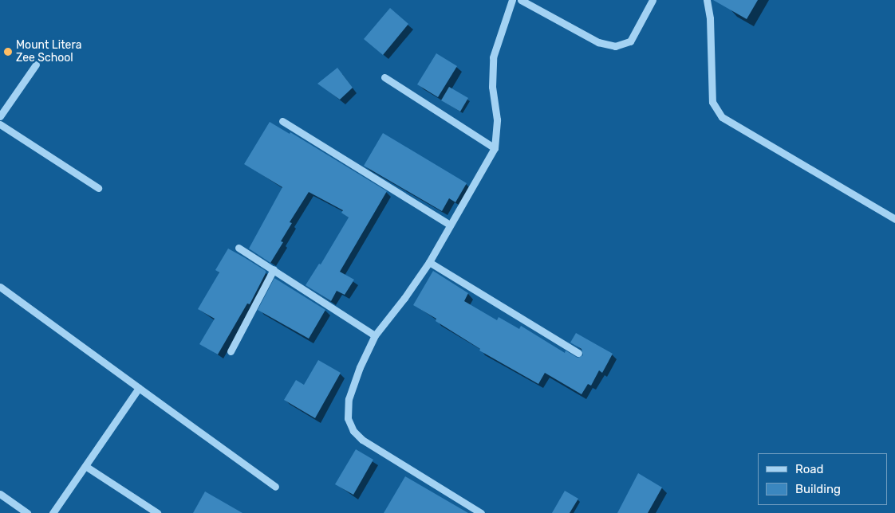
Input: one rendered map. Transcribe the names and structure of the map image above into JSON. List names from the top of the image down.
{
  "places": ["Mount Litera Zee School"],
  "legend": ["Road", "Building"]
}
